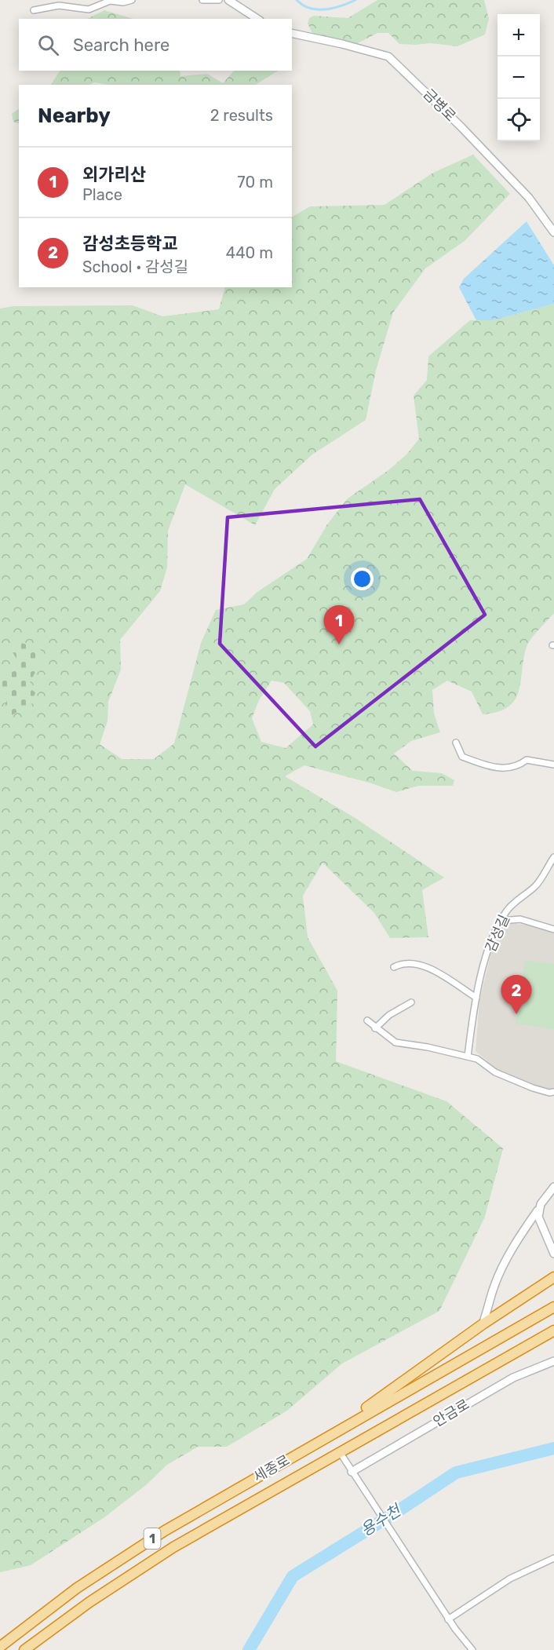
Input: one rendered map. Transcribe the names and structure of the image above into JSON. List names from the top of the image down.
{
  "streets": {
    "highway": ["세종로", "1"],
    "street": ["금병로", "감성길", "안금로"]
  },
  "water": ["용수천"],
  "page": {
    "map_buttons": ["+", "−"],
    "search": "Search here",
    "heading": ["Nearby", "2 results"],
    "list": [
      {
        "mark": "1",
        "name": "외가리산",
        "note": "Place",
        "value": "70 m"
      },
      {
        "mark": "2",
        "name": "감성초등학교",
        "note": "School · 감성길",
        "value": "440 m"
      }
    ],
    "pins": ["1", "2"]
  }
}
